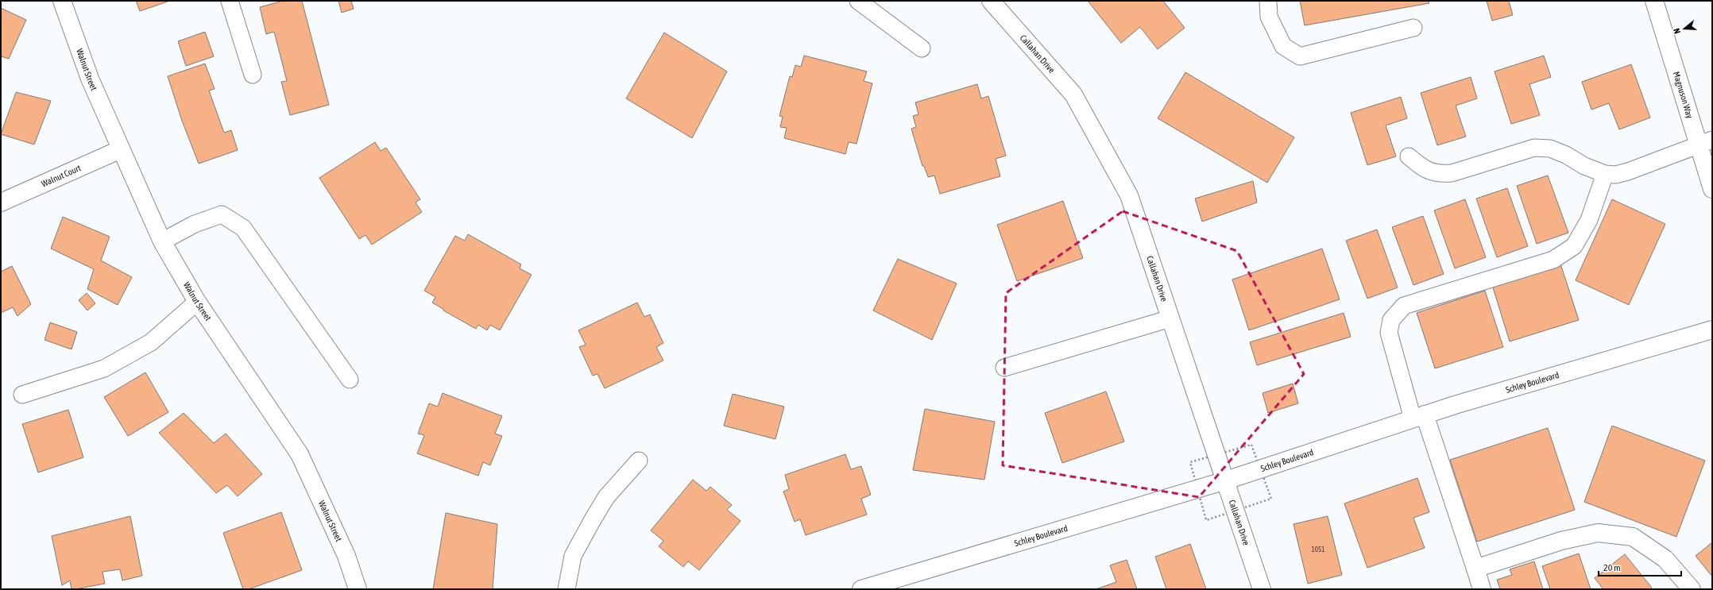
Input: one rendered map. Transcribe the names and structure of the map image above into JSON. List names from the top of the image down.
{
  "streets": {
    "street": [
      "Callahan Drive",
      "Walnut Street",
      "Magnuson Way",
      "Walnut Court",
      "Schley Boulevard"
    ]
  },
  "crossings": [
    ["Callahan Drive", "Schley Boulevard"],
    ["Walnut Street", "Walnut Court"]
  ],
  "house_numbers": ["1051"],
  "scale_bar": "20 m",
  "north": "left"
}
